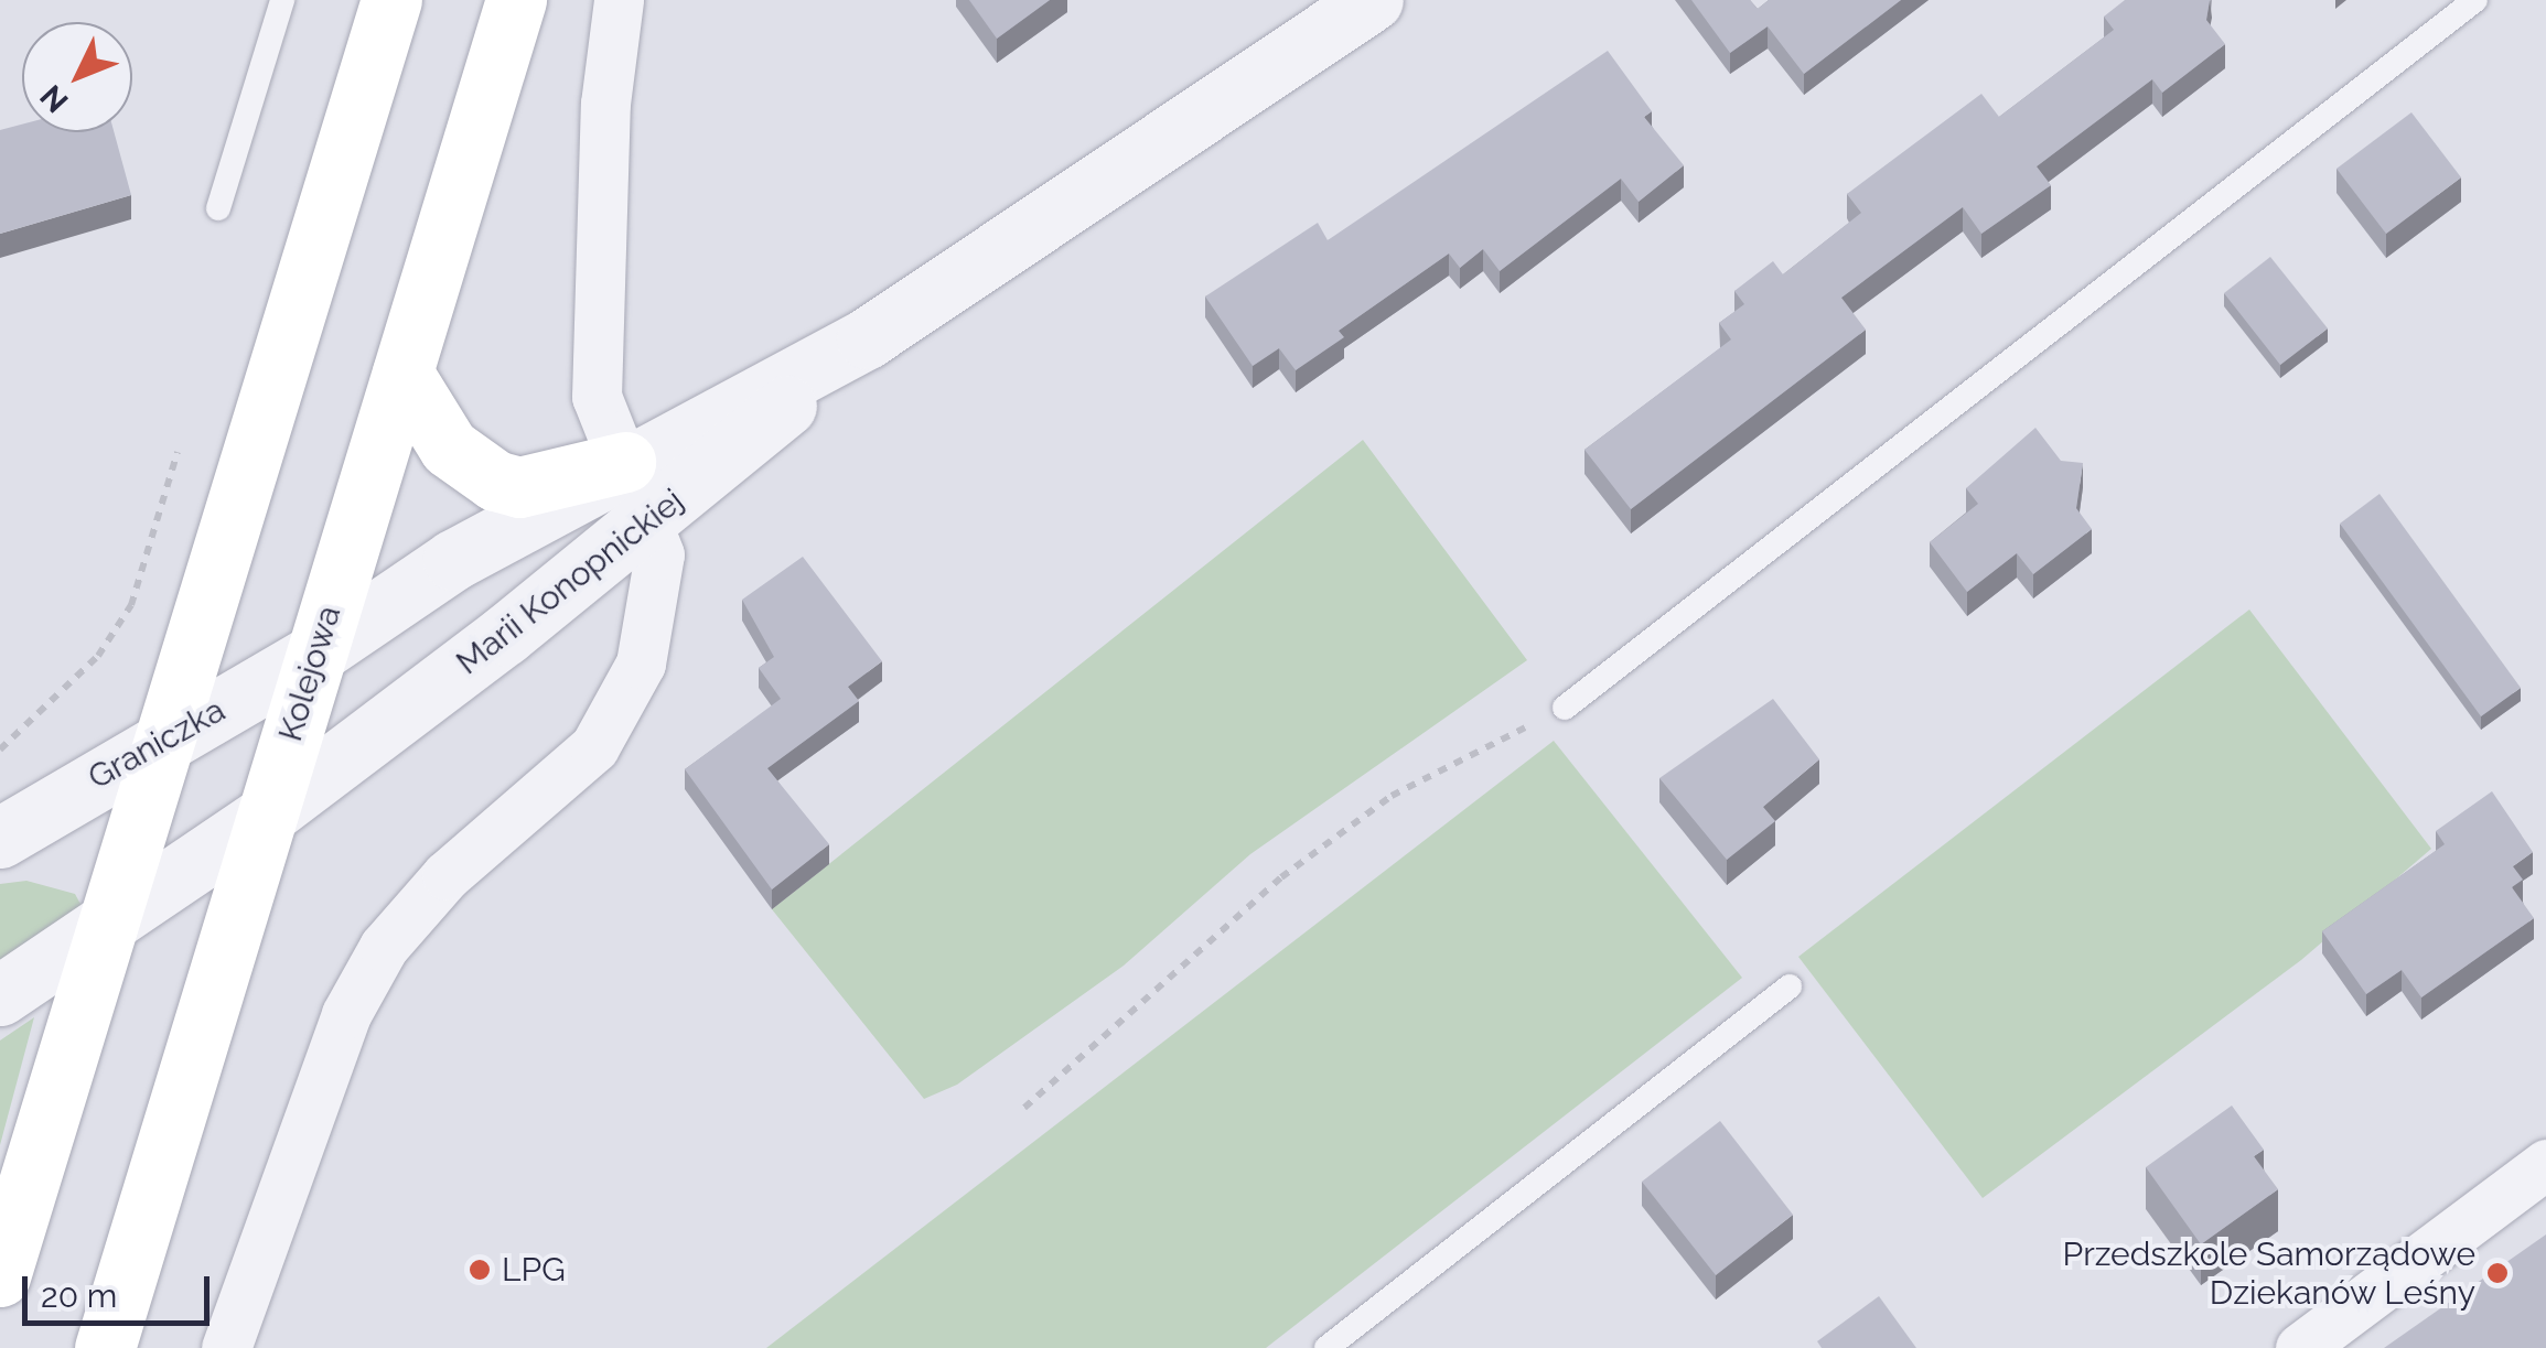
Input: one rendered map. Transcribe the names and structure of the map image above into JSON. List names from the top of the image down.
{
  "streets": {
    "highway": ["Kolejowa"],
    "street": ["Marii Konopnickiej", "Graniczka"]
  },
  "crossings": [
    ["Marii Konopnickiej", "Kolejowa"],
    ["Marii Konopnickiej", "Graniczka"],
    ["Kolejowa", "Graniczka"]
  ],
  "places": ["LPG", "Przedszkole Samorządowe Dziekanów Leśny"],
  "scale_bar": "20 m",
  "north": "bottom left"
}
